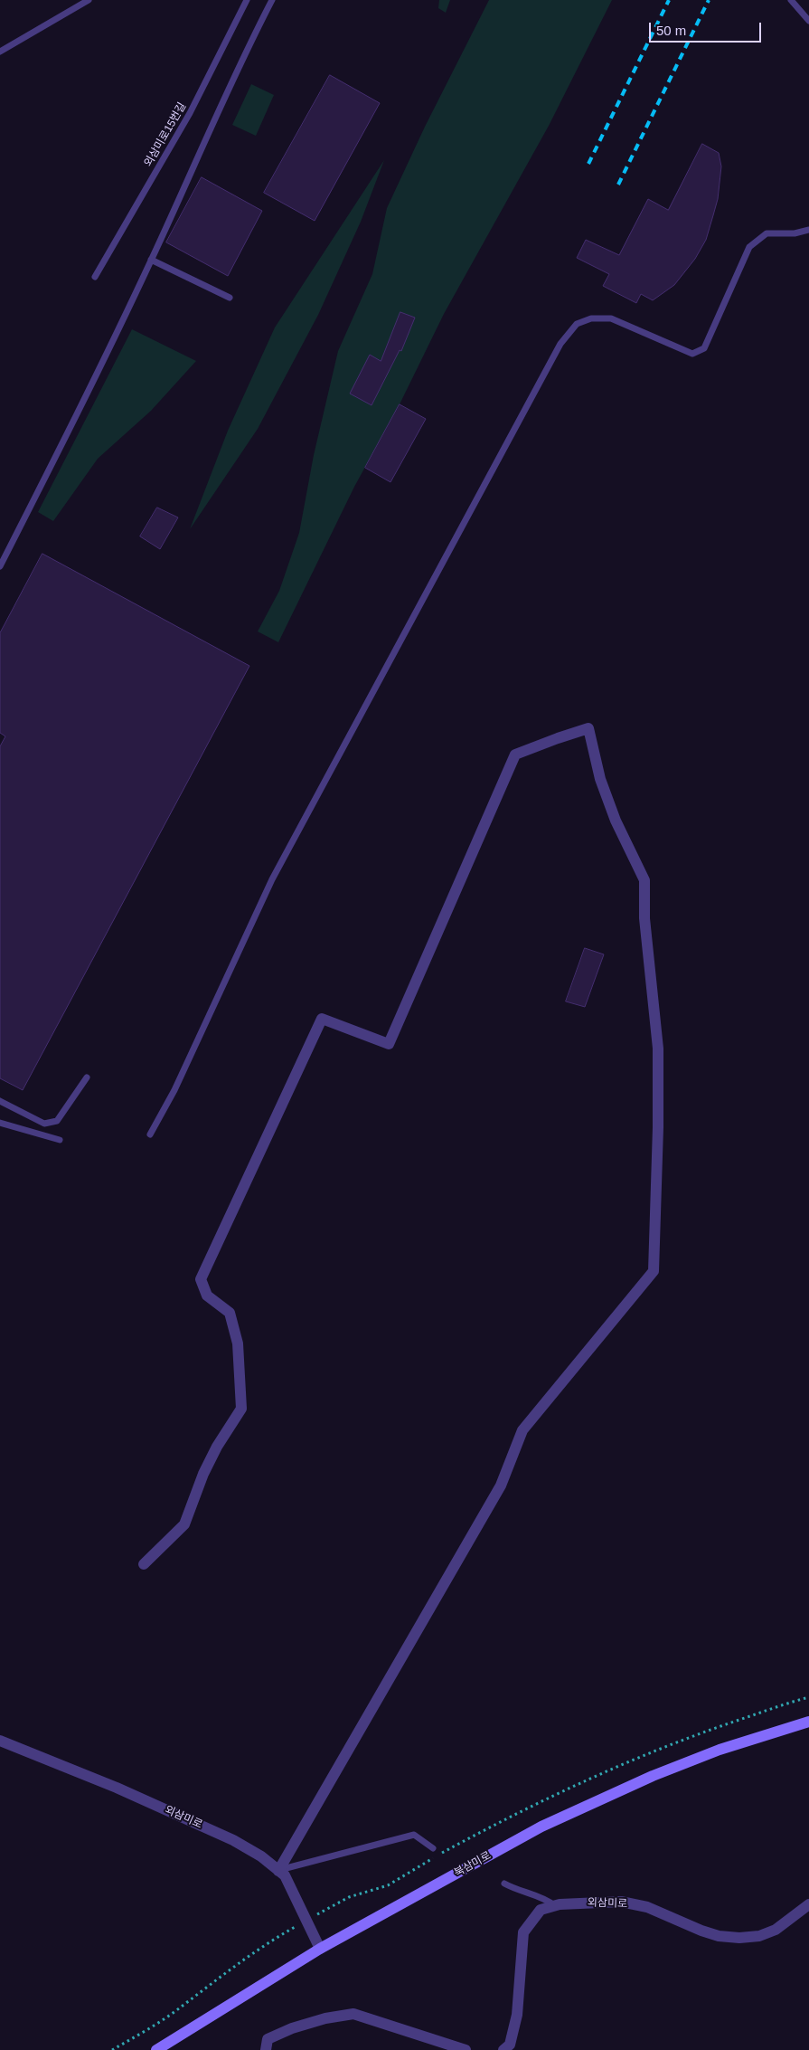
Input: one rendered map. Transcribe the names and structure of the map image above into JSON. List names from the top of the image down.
{
  "streets": {
    "street": ["외삼미로", "북삼미로"],
    "lane": ["외삼미로15번길"]
  },
  "crossings": [
    ["외삼미로", "북삼미로"]
  ],
  "scale_bar": "50 m"
}
